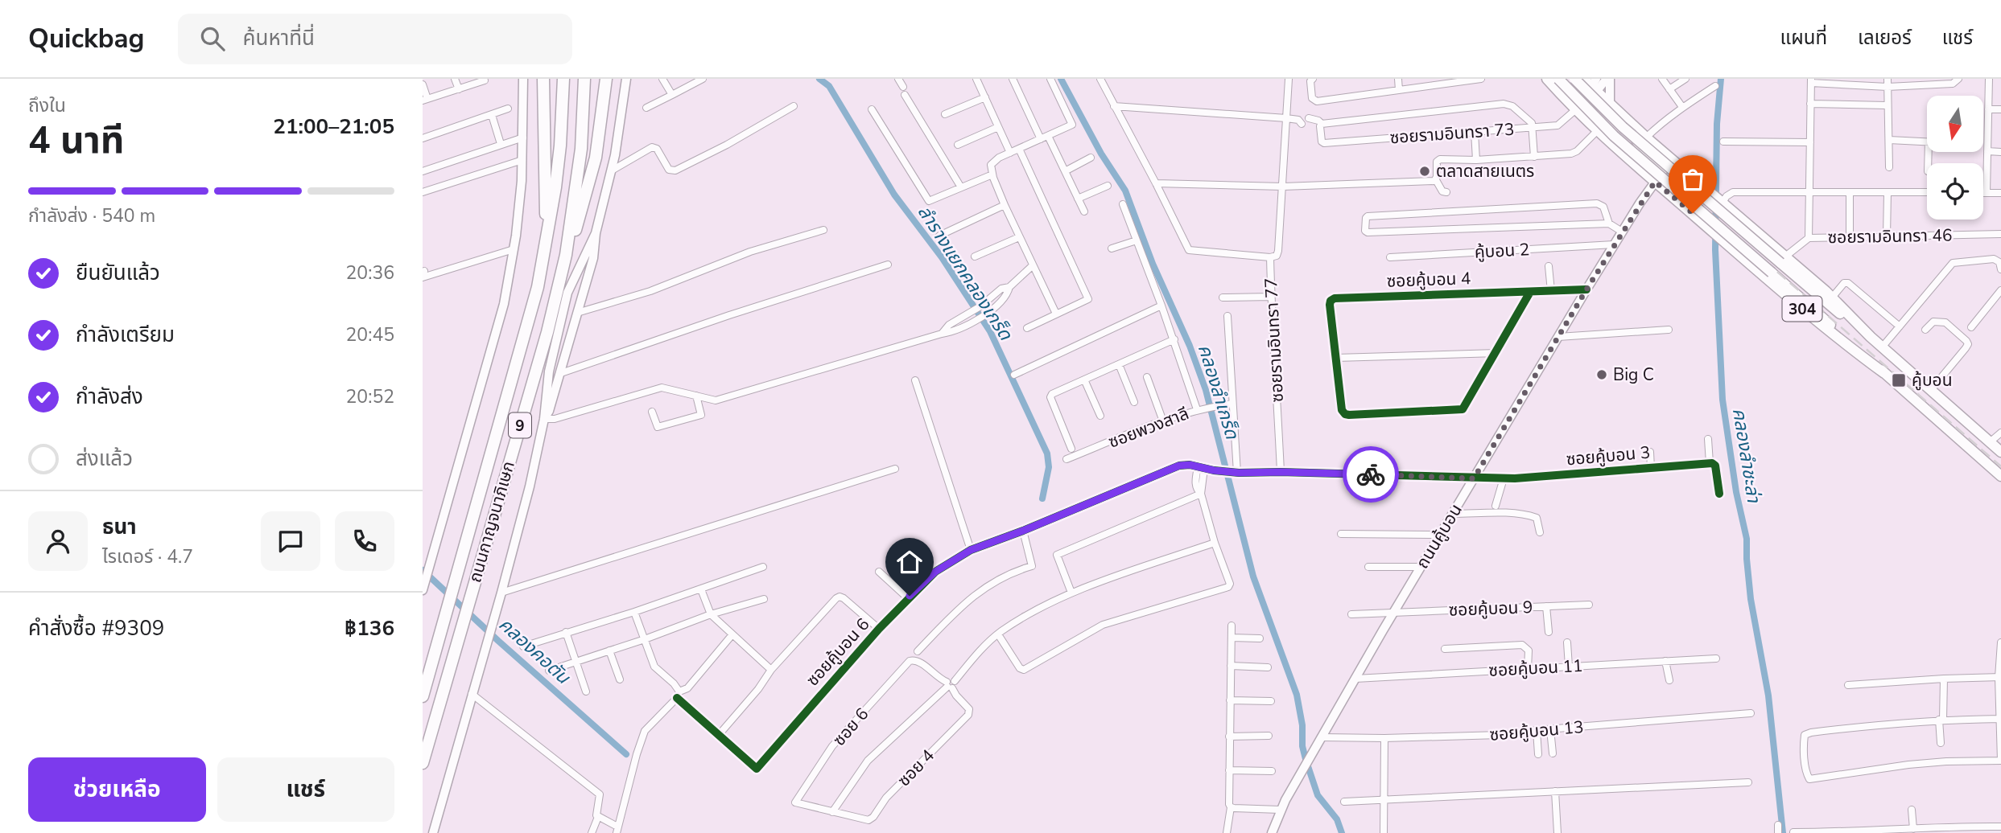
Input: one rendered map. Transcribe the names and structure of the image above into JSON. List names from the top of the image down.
{
  "streets": {
    "highway": ["9", "ถนนกาญจนาภิเษก"],
    "main road": ["304", "ถนนคู้บอน"],
    "street": [
      "ซอยรามอินทรา 73",
      "ซอยรามอินทรา 46",
      "คู้บอน 2",
      "ซอยคู้บอน 4",
      "ซอยรามอินทรา 77",
      "ซอยพวงสาลี",
      "ซอยคู้บอน 3",
      "ซอยคู้บอน 9",
      "ซอยคู้บอน 6",
      "ซอยคู้บอน 11",
      "ซอย 6",
      "ซอยคู้บอน 13",
      "ซอย 4"
    ]
  },
  "crossings": [
    ["ซอยรามอินทรา 73", "304"],
    ["ซอยรามอินทรา 46", "304"],
    ["คู้บอน 2", "ถนนคู้บอน"],
    ["ซอยคู้บอน 4", "ถนนคู้บอน"],
    ["304", "ถนนคู้บอน"],
    ["ซอยรามอินทรา 77", "ซอยคู้บอน 6"],
    ["ซอยคู้บอน 3", "ถนนคู้บอน"],
    ["ซอยคู้บอน 3", "ซอยคู้บอน 6"],
    ["ถนนคู้บอน", "ซอยคู้บอน 9"],
    ["ถนนคู้บอน", "ซอยคู้บอน 6"],
    ["ถนนคู้บอน", "ซอยคู้บอน 11"],
    ["ถนนคู้บอน", "ซอยคู้บอน 13"],
    ["ซอย 6", "ซอย 4"]
  ],
  "water": [
    "ลำรางแยกคลองเกร็ด",
    "คลองลำเกร็ด",
    "คลองลำชะล่า",
    "คลองคอตัน"
  ],
  "places": {
    "other": ["ตลาดสายเนตร", "Big C"],
    "transit": ["คู้บอน"]
  },
  "north": "bottom",
  "page": {
    "header": "Quickbag",
    "search": "ค้นหาที่นี่",
    "nav": ["แผนที่", "เลเยอร์", "แชร์"],
    "heading": ["4 นาที", "ถึงใน", "21:00–21:05"],
    "panel": [
      "ธนา",
      "ไรเดอร์ · 4.7",
      "คำสั่งซื้อ #9309",
      "฿136"
    ],
    "bar": "กำลังส่ง · 540 m",
    "list": [
      ["ยืนยันแล้ว", "20:36"],
      ["กำลังเตรียม", "20:45"],
      ["กำลังส่ง", "20:52"],
      "ส่งแล้ว"
    ],
    "buttons": ["ช่วยเหลือ", "แชร์"]
  }
}
